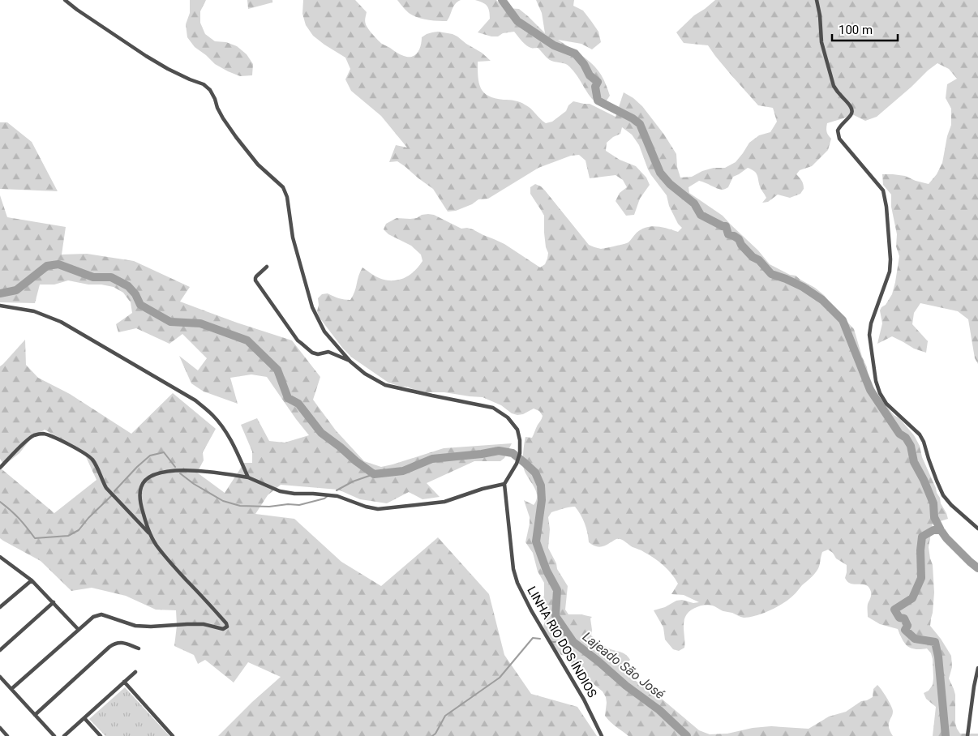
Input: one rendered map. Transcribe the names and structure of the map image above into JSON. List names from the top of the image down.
{
  "streets": {
    "street": ["LINHA RIO DOS ÍNDIOS"]
  },
  "water": ["Lajeado São José"],
  "scale_bar": "100 m"
}
